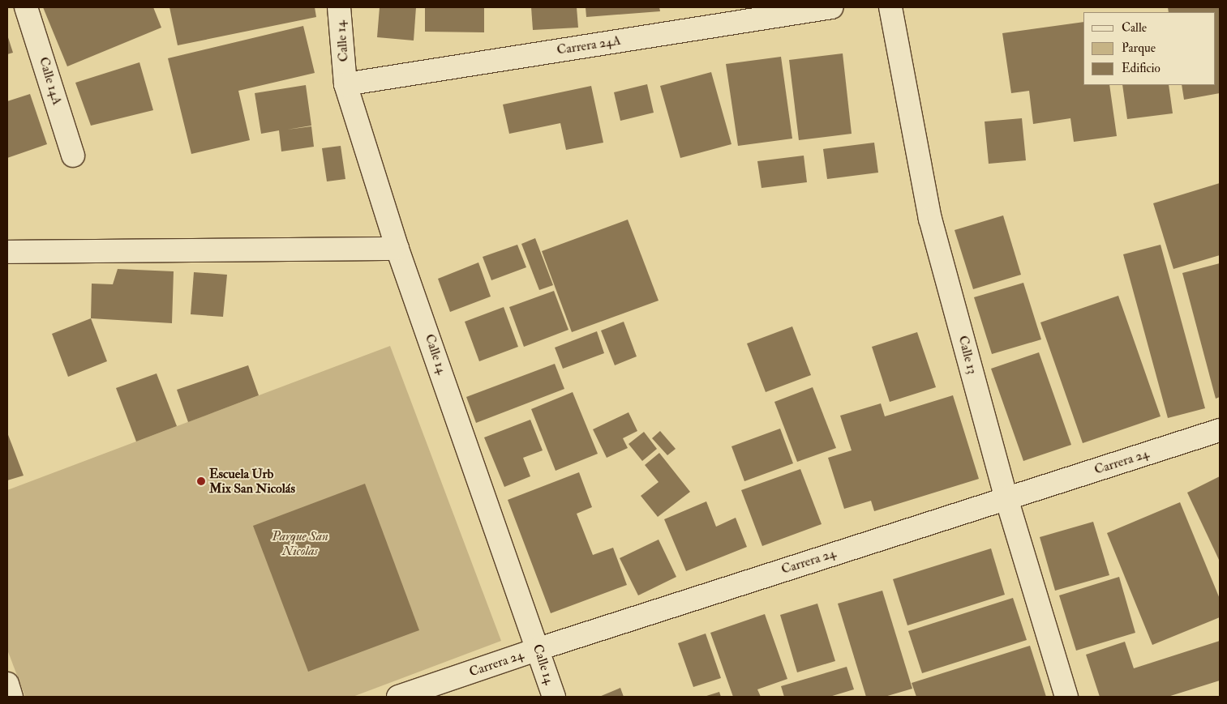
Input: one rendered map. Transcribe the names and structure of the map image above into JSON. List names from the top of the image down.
{
  "streets": {
    "street": [
      "Calle 14",
      "Carrera 24A",
      "Calle 14A",
      "Calle 13",
      "Carrera 24"
    ]
  },
  "crossings": [
    ["Calle 14", "Carrera 24A"],
    ["Calle 14", "Carrera 24"],
    ["Calle 13", "Carrera 24"]
  ],
  "parks": ["Parque San Nicolas"],
  "places": ["Escuela Urb Mix San Nicolás"],
  "legend": ["Calle", "Parque", "Edificio"]
}
